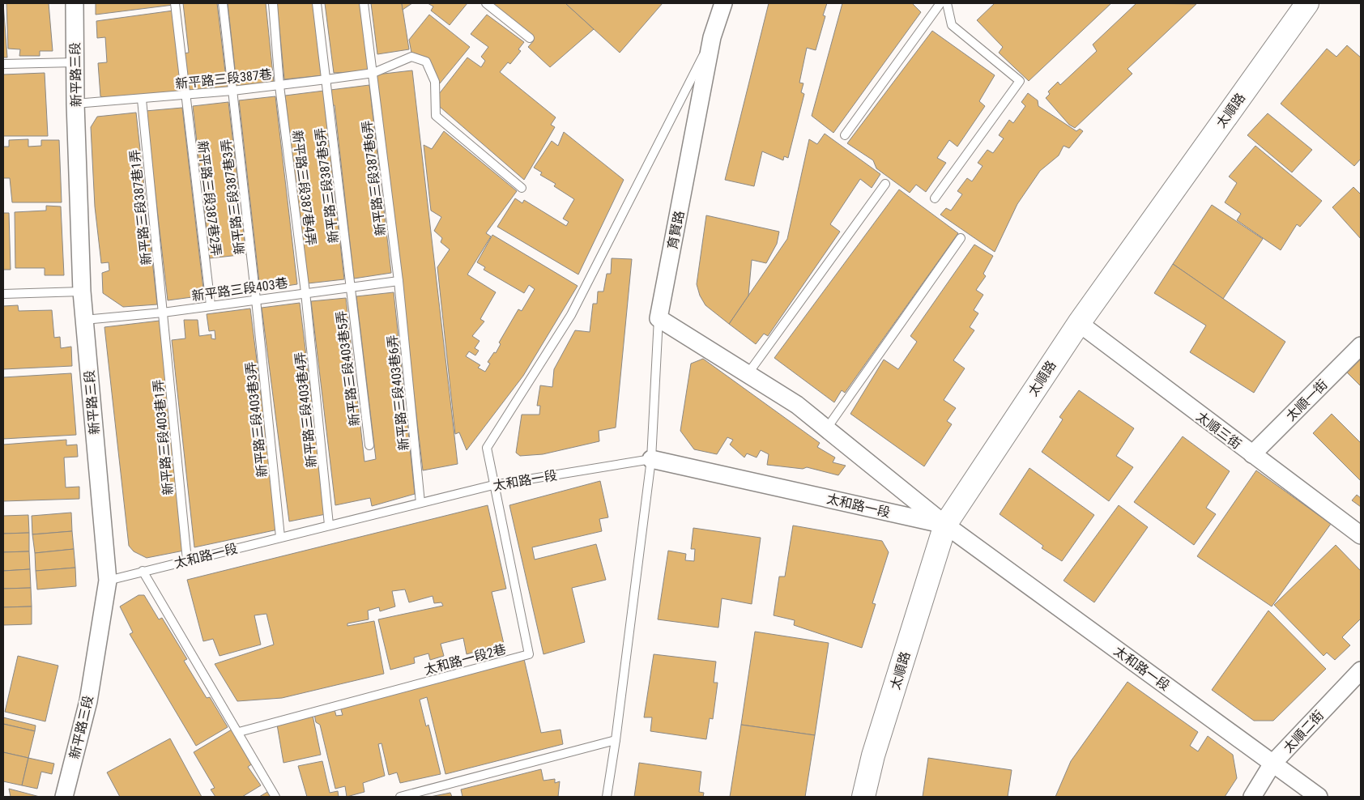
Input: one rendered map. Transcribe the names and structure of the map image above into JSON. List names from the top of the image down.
{
  "streets": {
    "street": [
      "新平路三段",
      "太順路",
      "育賢路",
      "太順一街",
      "太順三街",
      "太和路一段",
      "太順二街"
    ],
    "lane": [
      "新平路三段387巷",
      "新平路三段387巷6弄",
      "新平路三段387巷5弄",
      "新平路三段387巷4弄",
      "新平路三段387巷3弄",
      "新平路三段387巷2弄",
      "新平路三段387巷1弄",
      "新平路三段403巷",
      "新平路三段403巷5弄",
      "新平路三段403巷6弄",
      "新平路三段403巷4弄",
      "新平路三段403巷3弄",
      "新平路三段403巷1弄",
      "太和路一段2巷"
    ]
  },
  "crossings": [
    ["新平路三段", "新平路三段387巷"],
    ["新平路三段", "新平路三段403巷"],
    ["新平路三段", "太和路一段"],
    ["新平路三段387巷", "新平路三段387巷6弄"],
    ["新平路三段387巷", "新平路三段387巷5弄"],
    ["新平路三段387巷", "新平路三段387巷4弄"],
    ["新平路三段387巷", "新平路三段387巷3弄"],
    ["新平路三段387巷", "新平路三段387巷2弄"],
    ["新平路三段387巷", "新平路三段387巷1弄"],
    ["太順路", "太順三街"],
    ["太順路", "太和路一段"],
    ["新平路三段387巷6弄", "新平路三段403巷"],
    ["新平路三段387巷6弄", "新平路三段403巷6弄"],
    ["新平路三段387巷5弄", "新平路三段403巷"],
    ["新平路三段387巷5弄", "新平路三段403巷5弄"],
    ["新平路三段387巷4弄", "新平路三段403巷"],
    ["新平路三段387巷4弄", "新平路三段403巷4弄"],
    ["新平路三段387巷3弄", "新平路三段403巷"],
    ["新平路三段387巷3弄", "新平路三段403巷3弄"],
    ["新平路三段387巷2弄", "新平路三段403巷"],
    ["新平路三段387巷1弄", "新平路三段403巷"],
    ["新平路三段387巷1弄", "新平路三段403巷1弄"],
    ["育賢路", "太和路一段"],
    ["新平路三段403巷", "新平路三段403巷5弄"],
    ["新平路三段403巷", "新平路三段403巷6弄"],
    ["新平路三段403巷", "新平路三段403巷4弄"],
    ["新平路三段403巷", "新平路三段403巷3弄"],
    ["新平路三段403巷", "新平路三段403巷1弄"],
    ["新平路三段403巷6弄", "太和路一段"],
    ["太順一街", "太順三街"],
    ["新平路三段403巷4弄", "太和路一段"],
    ["新平路三段403巷3弄", "太和路一段"],
    ["新平路三段403巷1弄", "太和路一段"],
    ["太和路一段", "太和路一段2巷"],
    ["太和路一段", "太順二街"]
  ]
}
